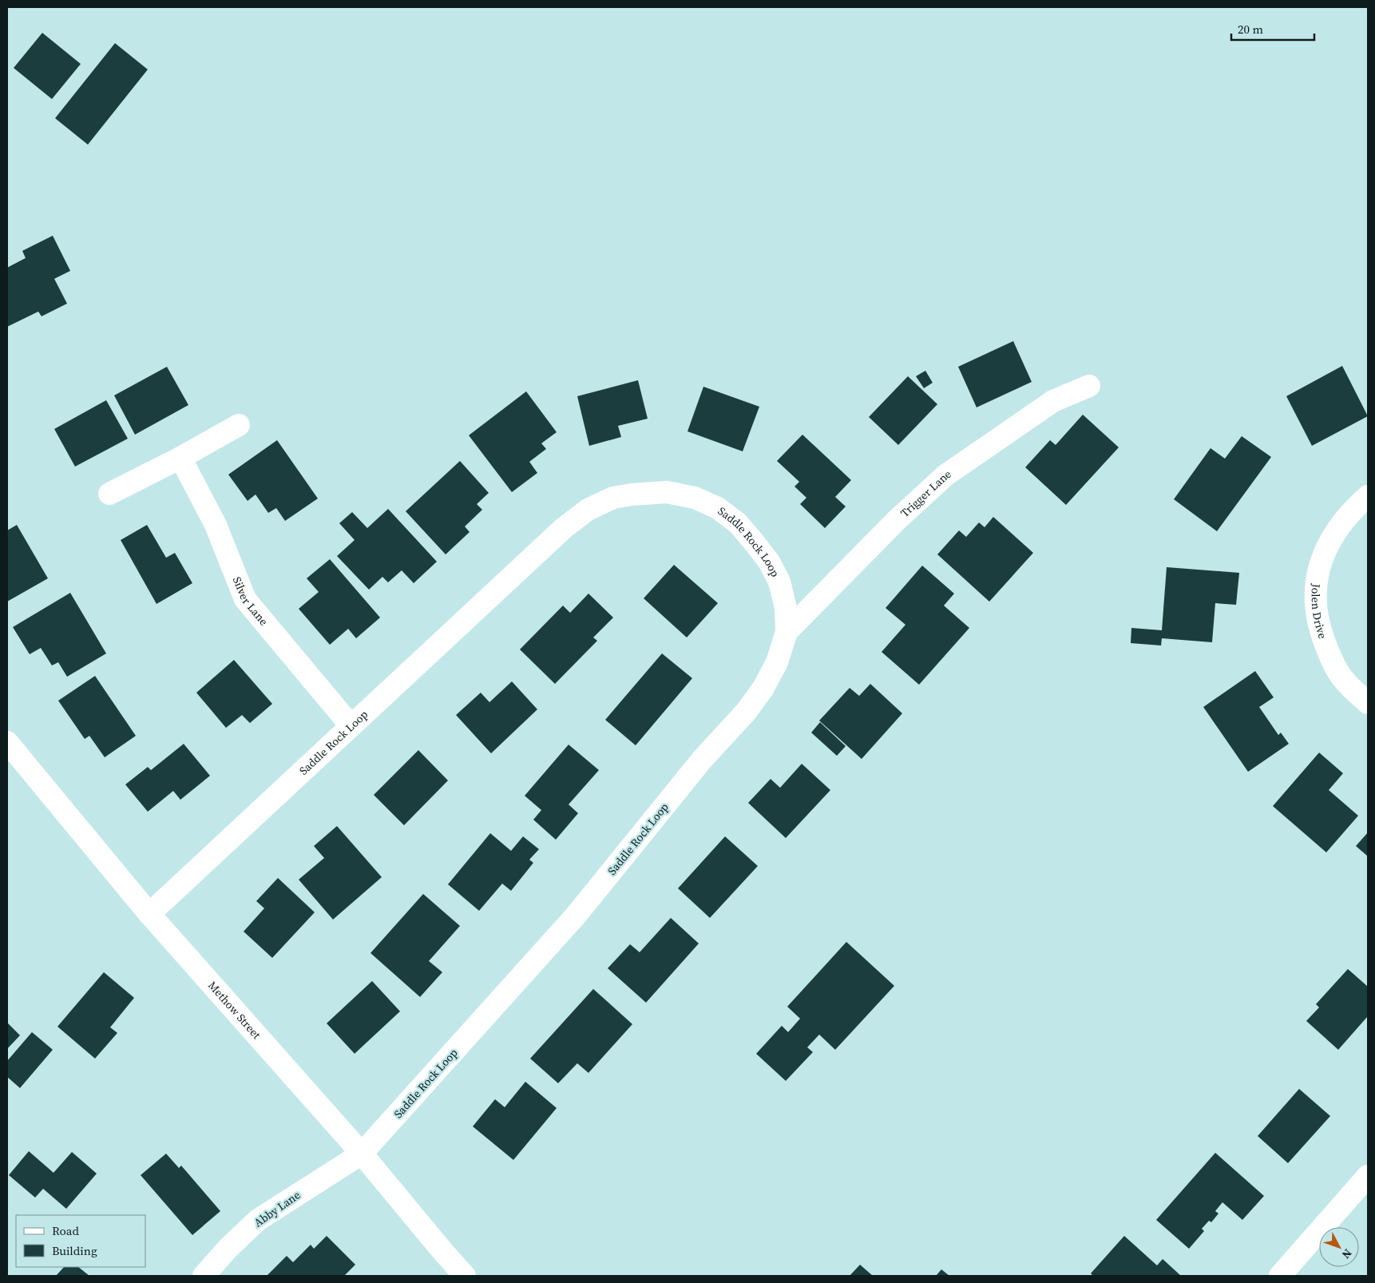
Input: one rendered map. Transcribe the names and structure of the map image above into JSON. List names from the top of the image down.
{
  "streets": {
    "street": [
      "Trigger Lane",
      "Saddle Rock Loop",
      "Silver Lane",
      "Jolen Drive",
      "Methow Street",
      "Abby Lane"
    ]
  },
  "crossings": [
    ["Trigger Lane", "Saddle Rock Loop"],
    ["Saddle Rock Loop", "Silver Lane"],
    ["Saddle Rock Loop", "Methow Street"],
    ["Saddle Rock Loop", "Abby Lane"],
    ["Methow Street", "Abby Lane"]
  ],
  "legend": ["Road", "Building"],
  "scale_bar": "20 m",
  "north": "bottom right"
}
